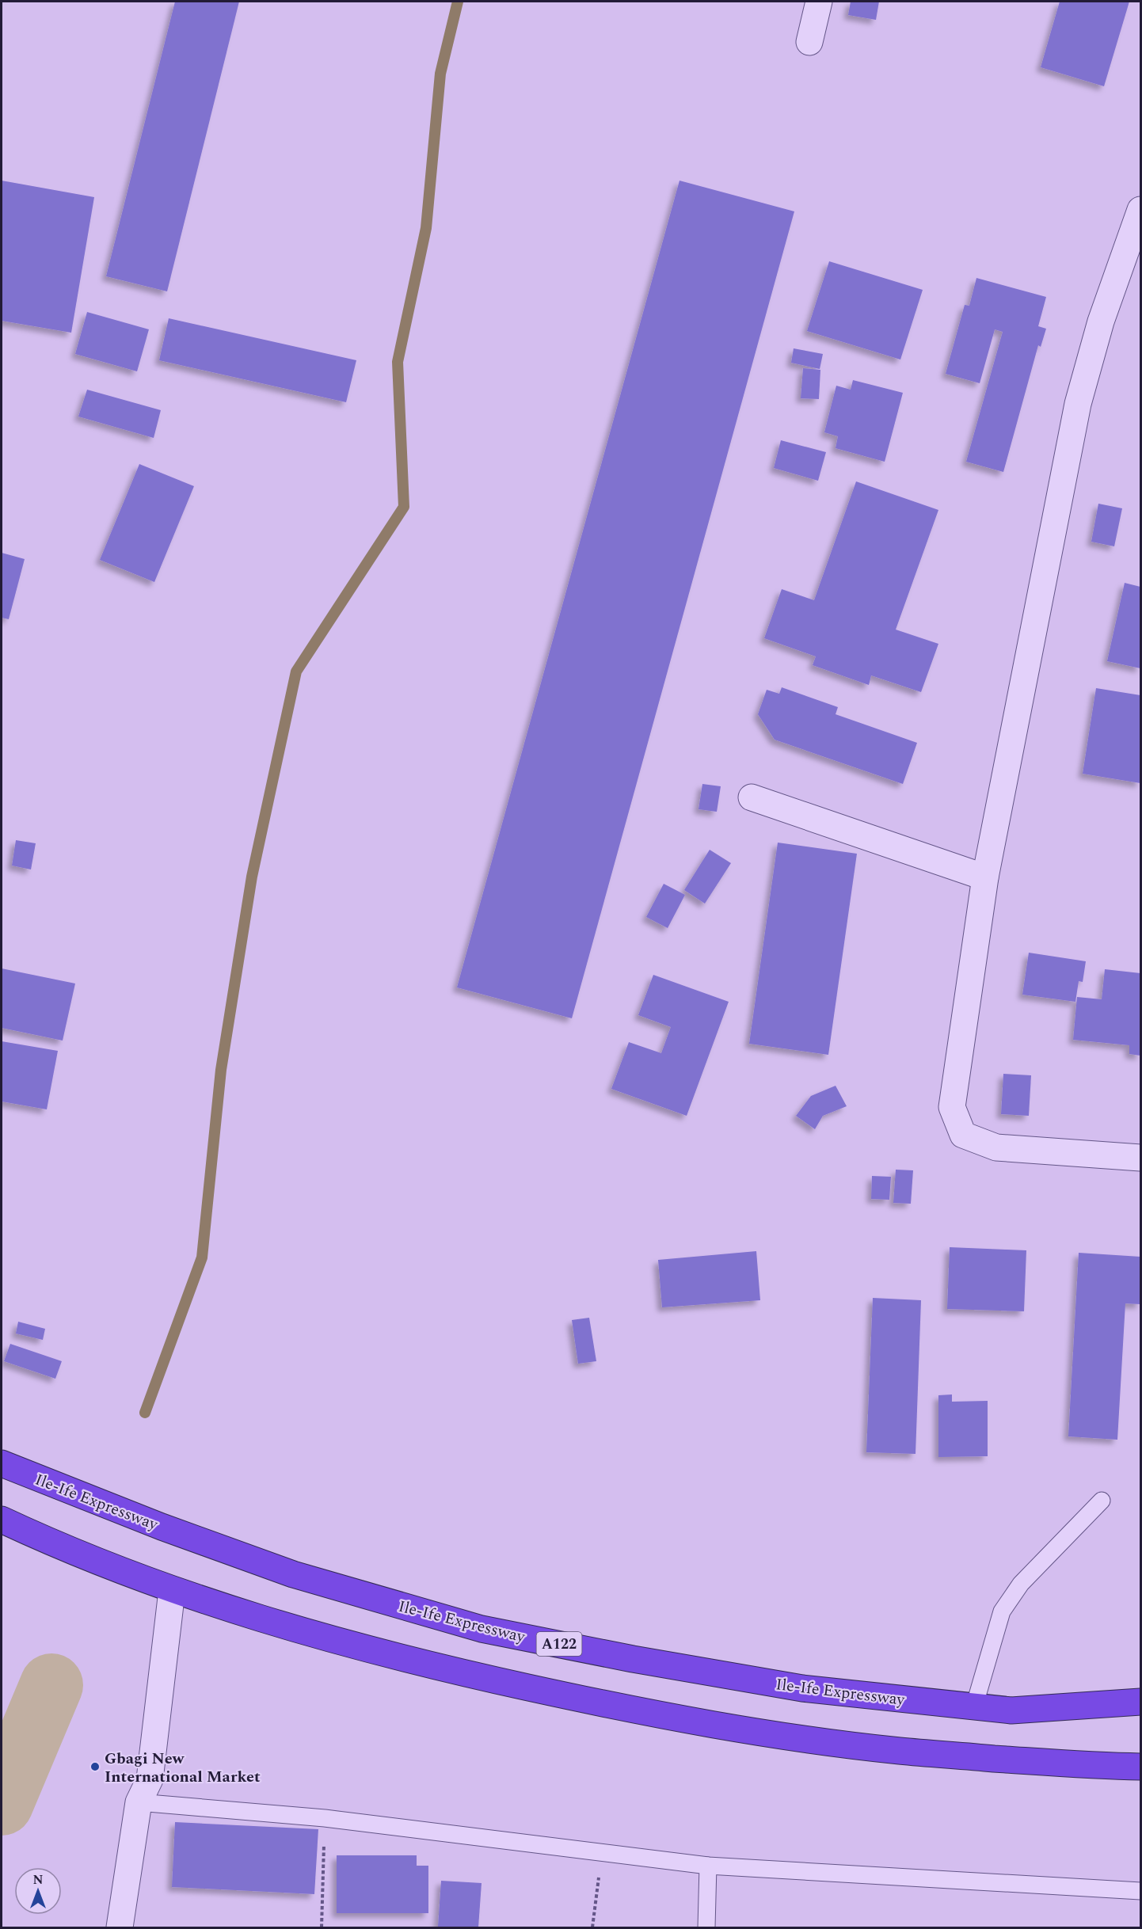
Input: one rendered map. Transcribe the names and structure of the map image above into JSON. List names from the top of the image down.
{
  "streets": {
    "highway": ["Ile-Ife Expressway", "A122"]
  },
  "places": ["Gbagi New International Market"],
  "north": "top"
}
